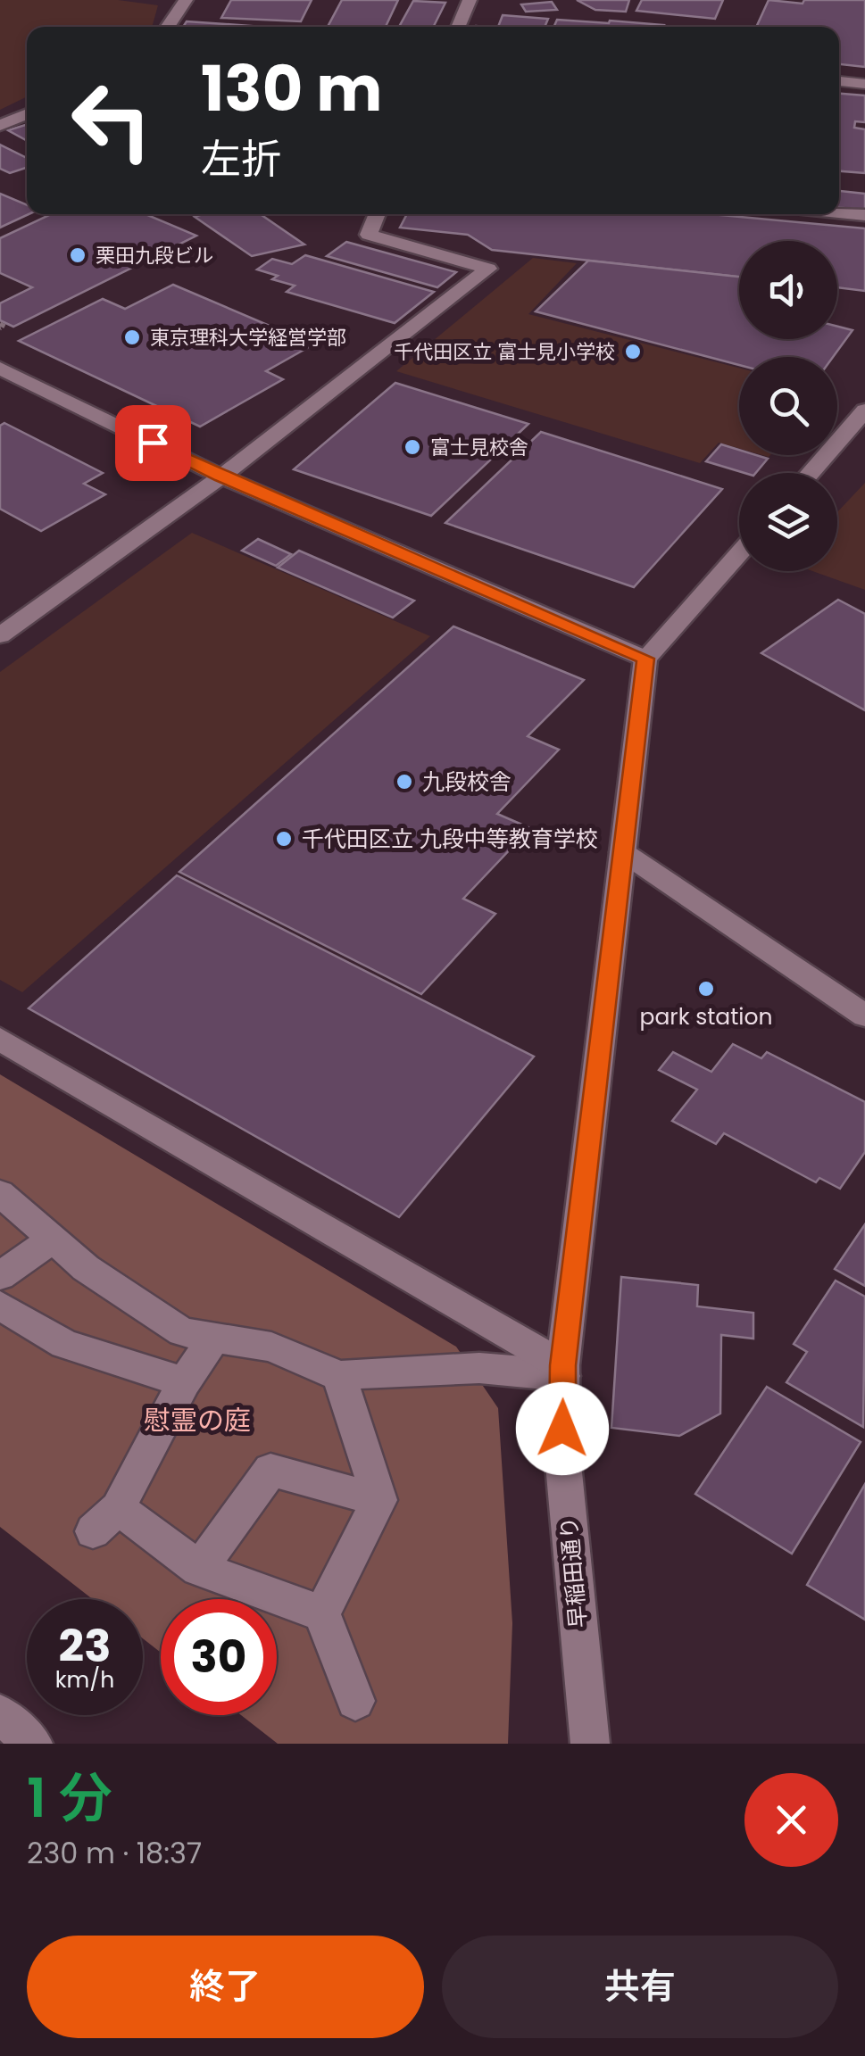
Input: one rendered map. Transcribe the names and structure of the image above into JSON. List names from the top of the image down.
{
  "streets": {
    "street": ["早稲田通り"]
  },
  "parks": ["慰霊の庭"],
  "places": [
    "栗田九段ビル",
    "東京理科大学経営学部",
    "千代田区立 富士見小学校",
    "富士見校舎",
    "九段校舎",
    "千代田区立 九段中等教育学校",
    "park station"
  ],
  "page": {
    "turn": ["130 m", "左折"],
    "speed": "23 km/h",
    "limit": "30",
    "heading": ["1 分", "230 m · 18:37"],
    "buttons": ["終了", "共有"]
  }
}
